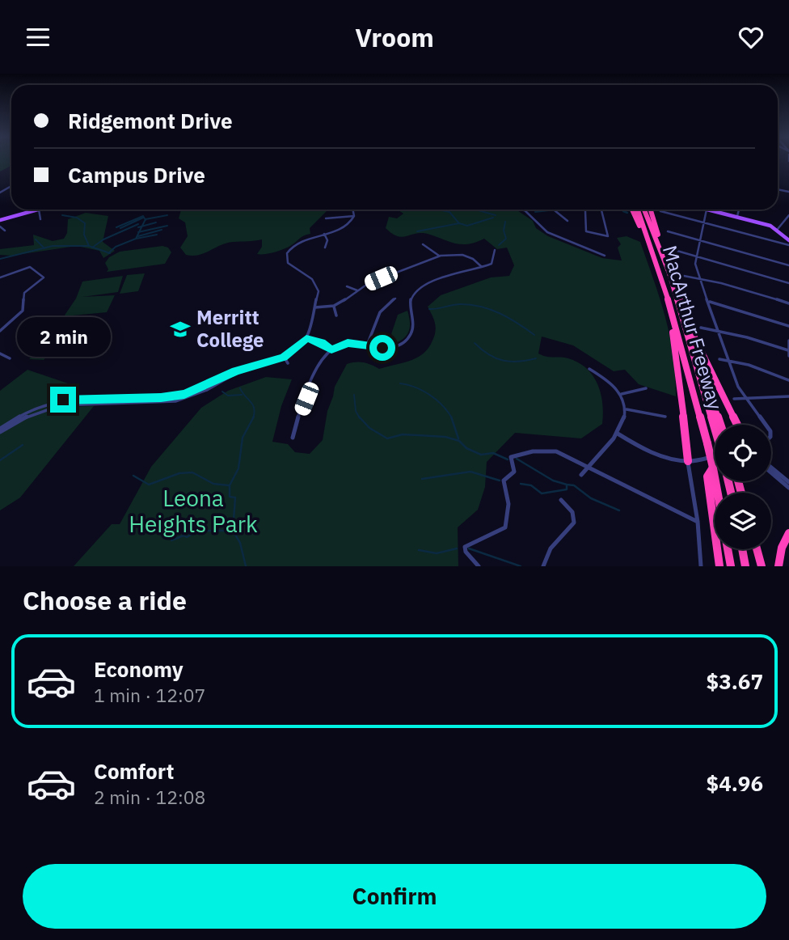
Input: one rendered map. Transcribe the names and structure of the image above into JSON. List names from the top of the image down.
{
  "streets": {
    "highway": ["MacArthur Freeway"]
  },
  "parks": ["Leona Heights Park"],
  "places": {
    "school or university": ["Merritt College"]
  },
  "page": {
    "header": "Vroom",
    "banner": ["Ridgemont Drive", "Campus Drive"],
    "bubble": "2 min",
    "heading": "Choose a ride",
    "list": [
      {
        "name": "Economy",
        "note": "1 min · 12:07",
        "value": "$3.67"
      },
      {
        "name": "Comfort",
        "note": "2 min · 12:08",
        "value": "$4.96"
      }
    ],
    "buttons": "Confirm"
  }
}
